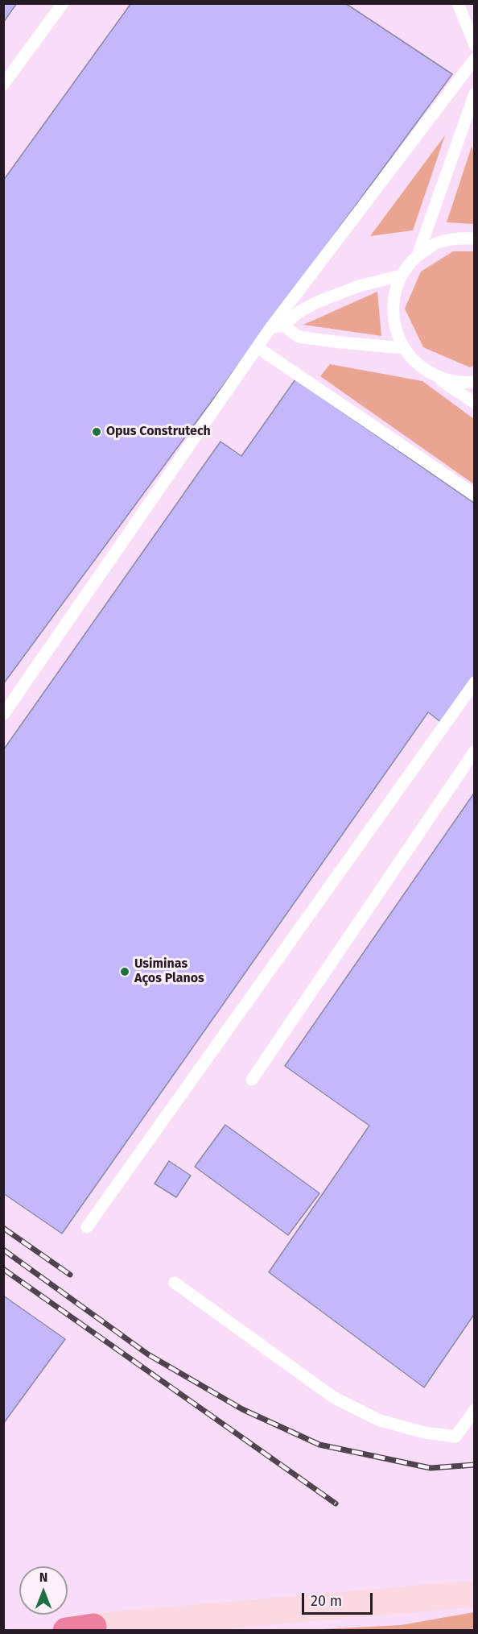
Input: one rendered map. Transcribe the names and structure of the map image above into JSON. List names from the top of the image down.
{
  "places": ["Opus Construtech", "Usiminas Aços Planos"],
  "scale_bar": "20 m",
  "north": "top"
}
